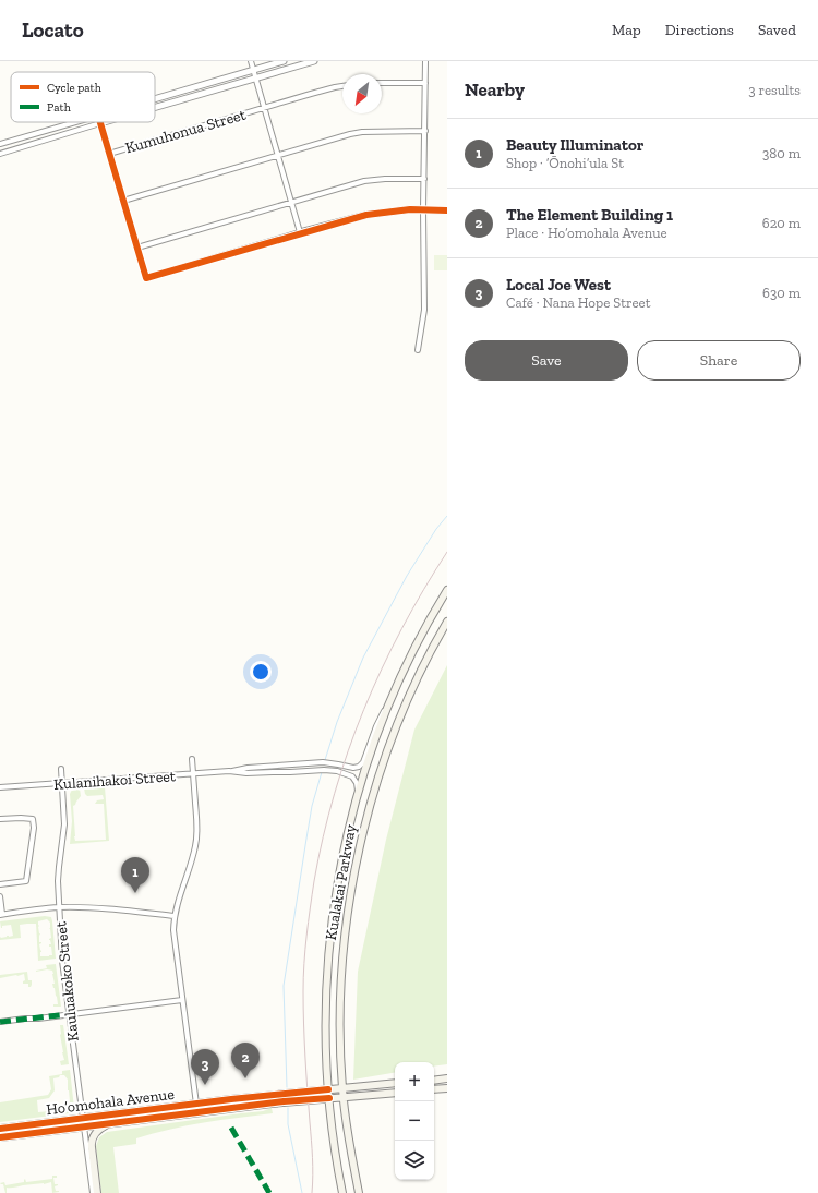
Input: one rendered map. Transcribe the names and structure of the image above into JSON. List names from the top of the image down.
{
  "streets": {
    "main road": ["Kualakai Parkway", "Ho’omohala Avenue"],
    "street": ["Kumuhonua Street", "Kulanihakoi Street", "Kauluakoko Street"]
  },
  "crossings": [
    ["Kulanihakoi Street", "Kualakai Parkway"],
    ["Kulanihakoi Street", "Kauluakoko Street"],
    ["Kualakai Parkway", "Ho’omohala Avenue"],
    ["Kauluakoko Street", "Ho’omohala Avenue"]
  ],
  "legend": ["Cycle path", "Path"],
  "north": "bottom left",
  "page": {
    "header": "Locato",
    "nav": ["Map", "Directions", "Saved"],
    "heading": ["Nearby", "3 results"],
    "list": [
      {
        "mark": "1",
        "name": "Beauty Illuminator",
        "note": "Shop · ‘Ōnohi‘ula St",
        "value": "380 m"
      },
      {
        "mark": "2",
        "name": "The Element Building 1",
        "note": "Place · Ho’omohala Avenue",
        "value": "620 m"
      },
      {
        "mark": "3",
        "name": "Local Joe West",
        "note": "Café · Nana Hope Street",
        "value": "630 m"
      }
    ],
    "buttons": ["Save", "Share"],
    "pins": ["1", "2", "3"],
    "map_buttons": ["+", "−"]
  }
}
